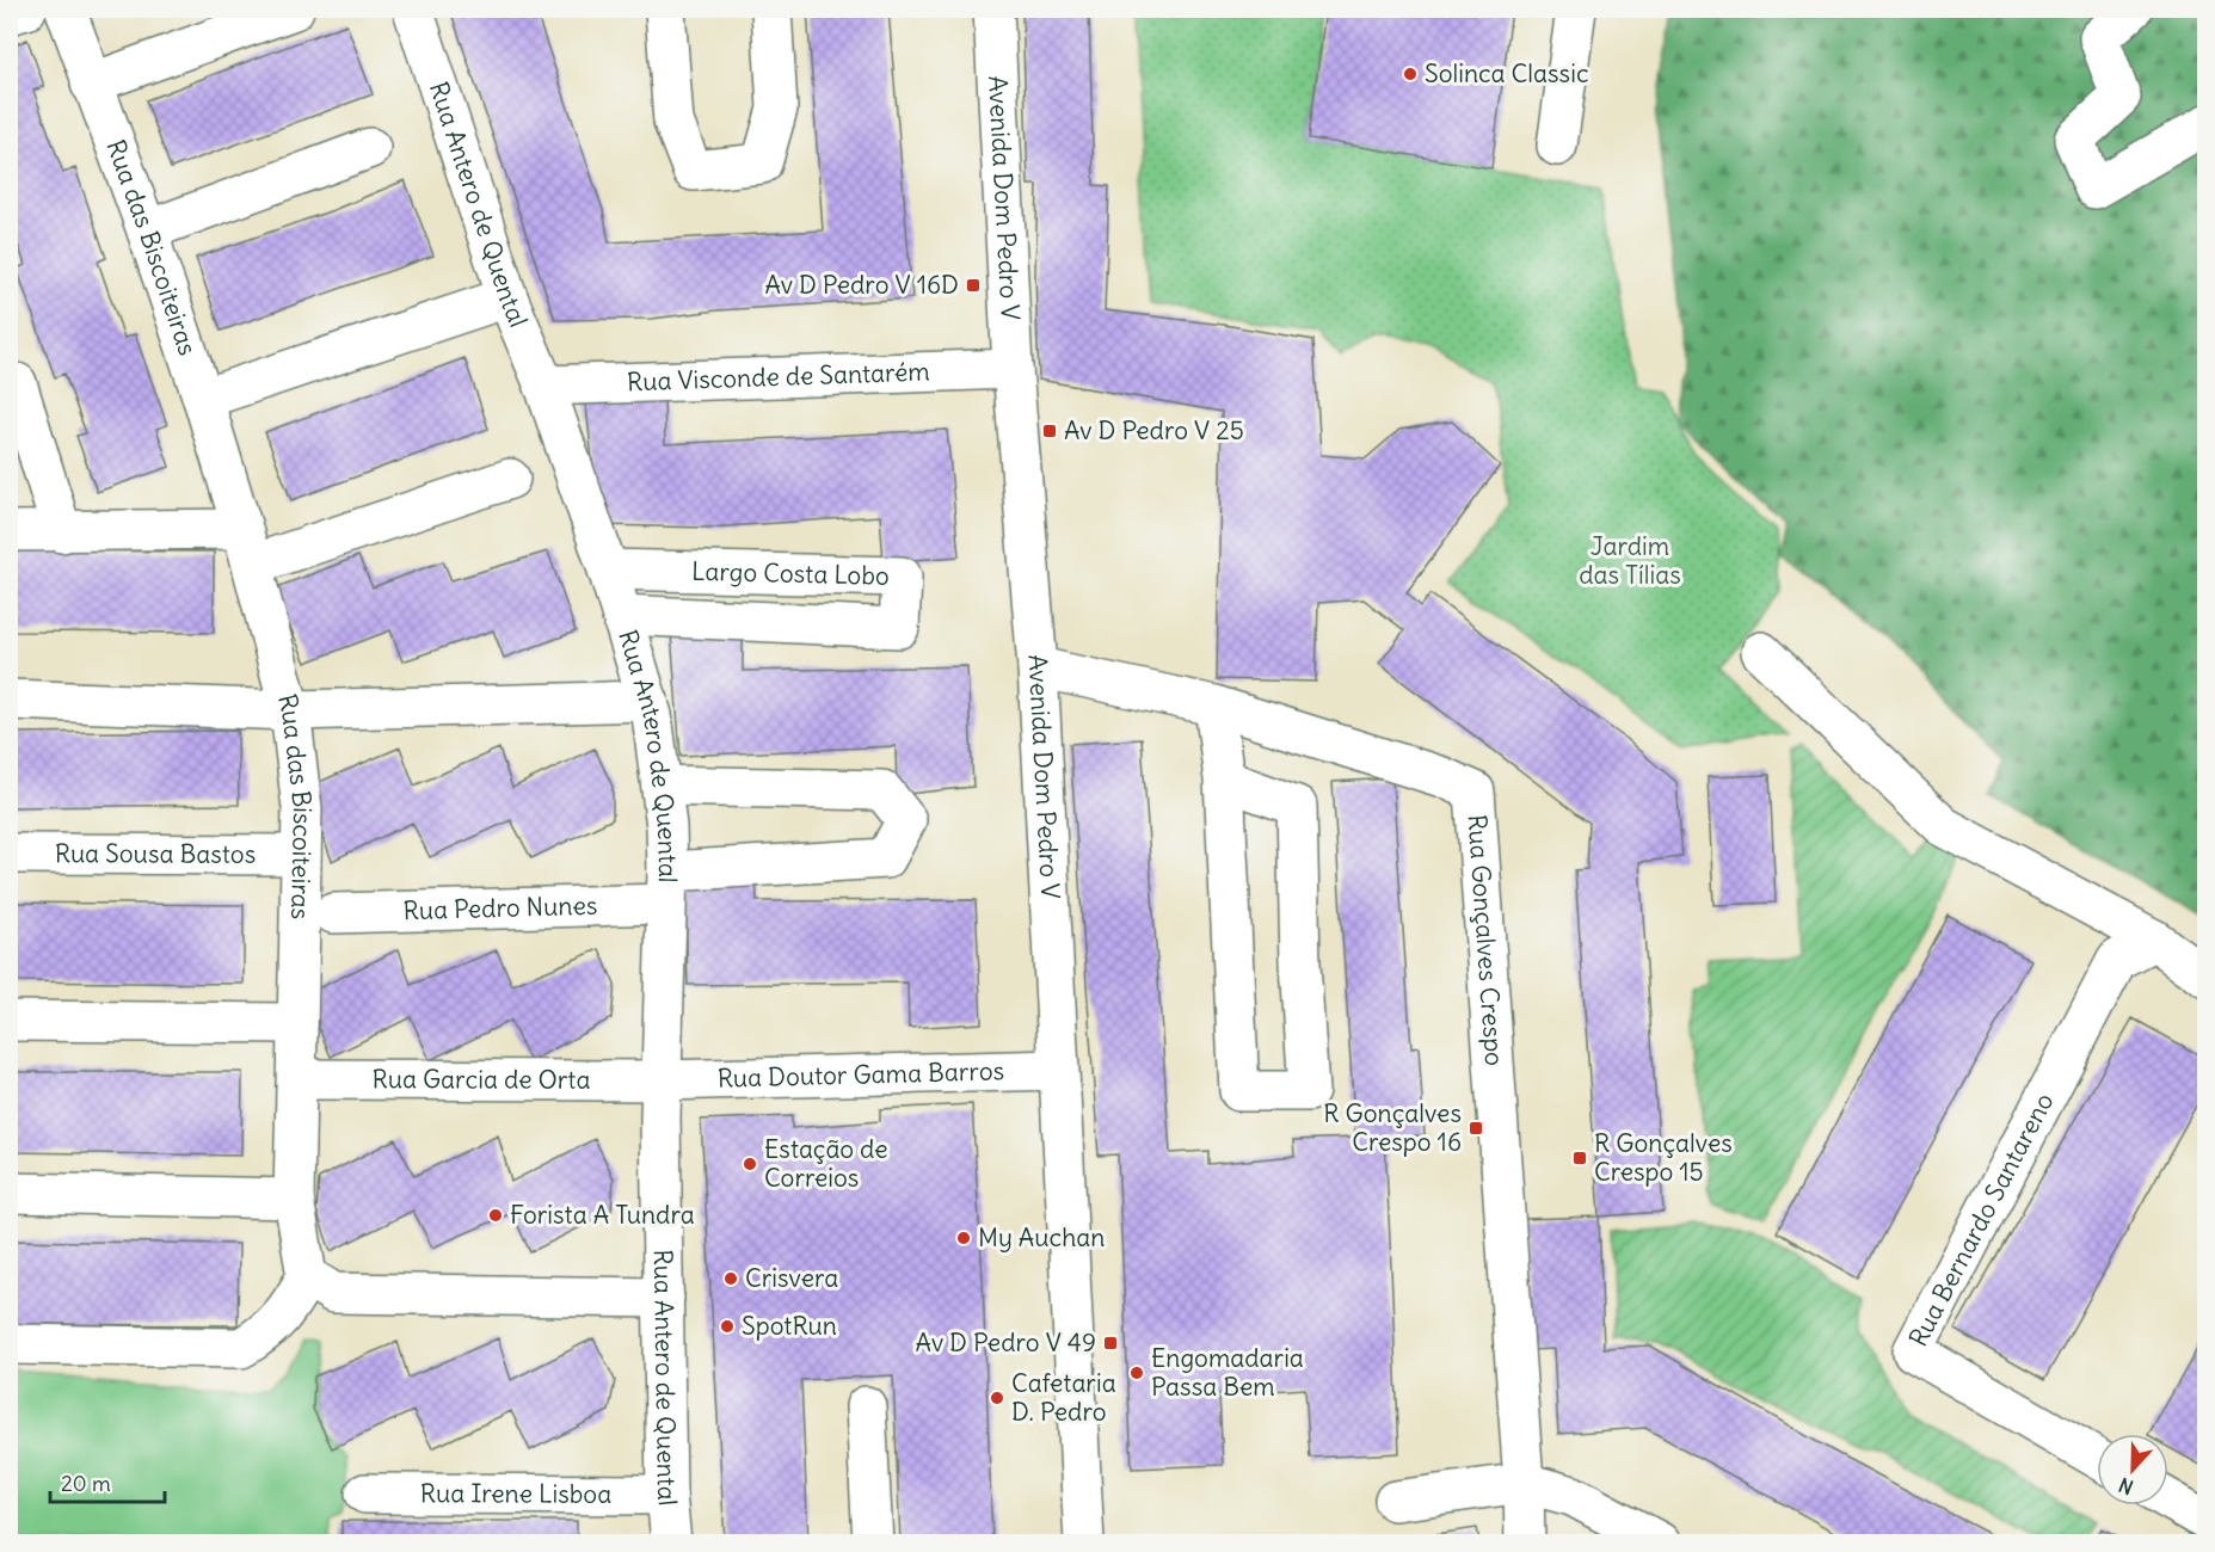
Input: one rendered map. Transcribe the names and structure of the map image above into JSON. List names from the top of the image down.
{
  "streets": {
    "street": [
      "Avenida Dom Pedro V",
      "Rua Antero de Quental",
      "Rua das Biscoiteiras",
      "Rua Visconde de Santarém",
      "Largo Costa Lobo",
      "Rua Sousa Bastos",
      "Rua Pedro Nunes",
      "Rua Gonçalves Crespo",
      "Rua Doutor Gama Barros",
      "Rua Garcia de Orta",
      "Rua Bernardo Santareno",
      "Rua Irene Lisboa"
    ]
  },
  "crossings": [
    ["Avenida Dom Pedro V", "Rua Visconde de Santarém"],
    ["Avenida Dom Pedro V", "Rua Gonçalves Crespo"],
    ["Avenida Dom Pedro V", "Rua Doutor Gama Barros"],
    ["Rua Antero de Quental", "Rua Visconde de Santarém"],
    ["Rua Antero de Quental", "Largo Costa Lobo"],
    ["Rua Antero de Quental", "Rua Pedro Nunes"],
    ["Rua Antero de Quental", "Rua Doutor Gama Barros"],
    ["Rua Antero de Quental", "Rua Garcia de Orta"],
    ["Rua Antero de Quental", "Rua Irene Lisboa"],
    ["Rua das Biscoiteiras", "Rua Sousa Bastos"],
    ["Rua das Biscoiteiras", "Rua Garcia de Orta"],
    ["Rua Doutor Gama Barros", "Rua Garcia de Orta"]
  ],
  "parks": ["Jardim das Tílias"],
  "places": {
    "other": [
      "Solinca Classic",
      "Estação de Correios",
      "Forista A Tundra",
      "My Auchan",
      "Crisvera",
      "SpotRun",
      "Engomadaria Passa Bem",
      "Cafetaria D. Pedro"
    ],
    "transit": [
      "Av D Pedro V 16D",
      "Av D Pedro V 25",
      "R Gonçalves Crespo 16",
      "R Gonçalves Crespo 15",
      "Av D Pedro V 49"
    ]
  },
  "scale_bar": "20 m",
  "north": "bottom"
}
